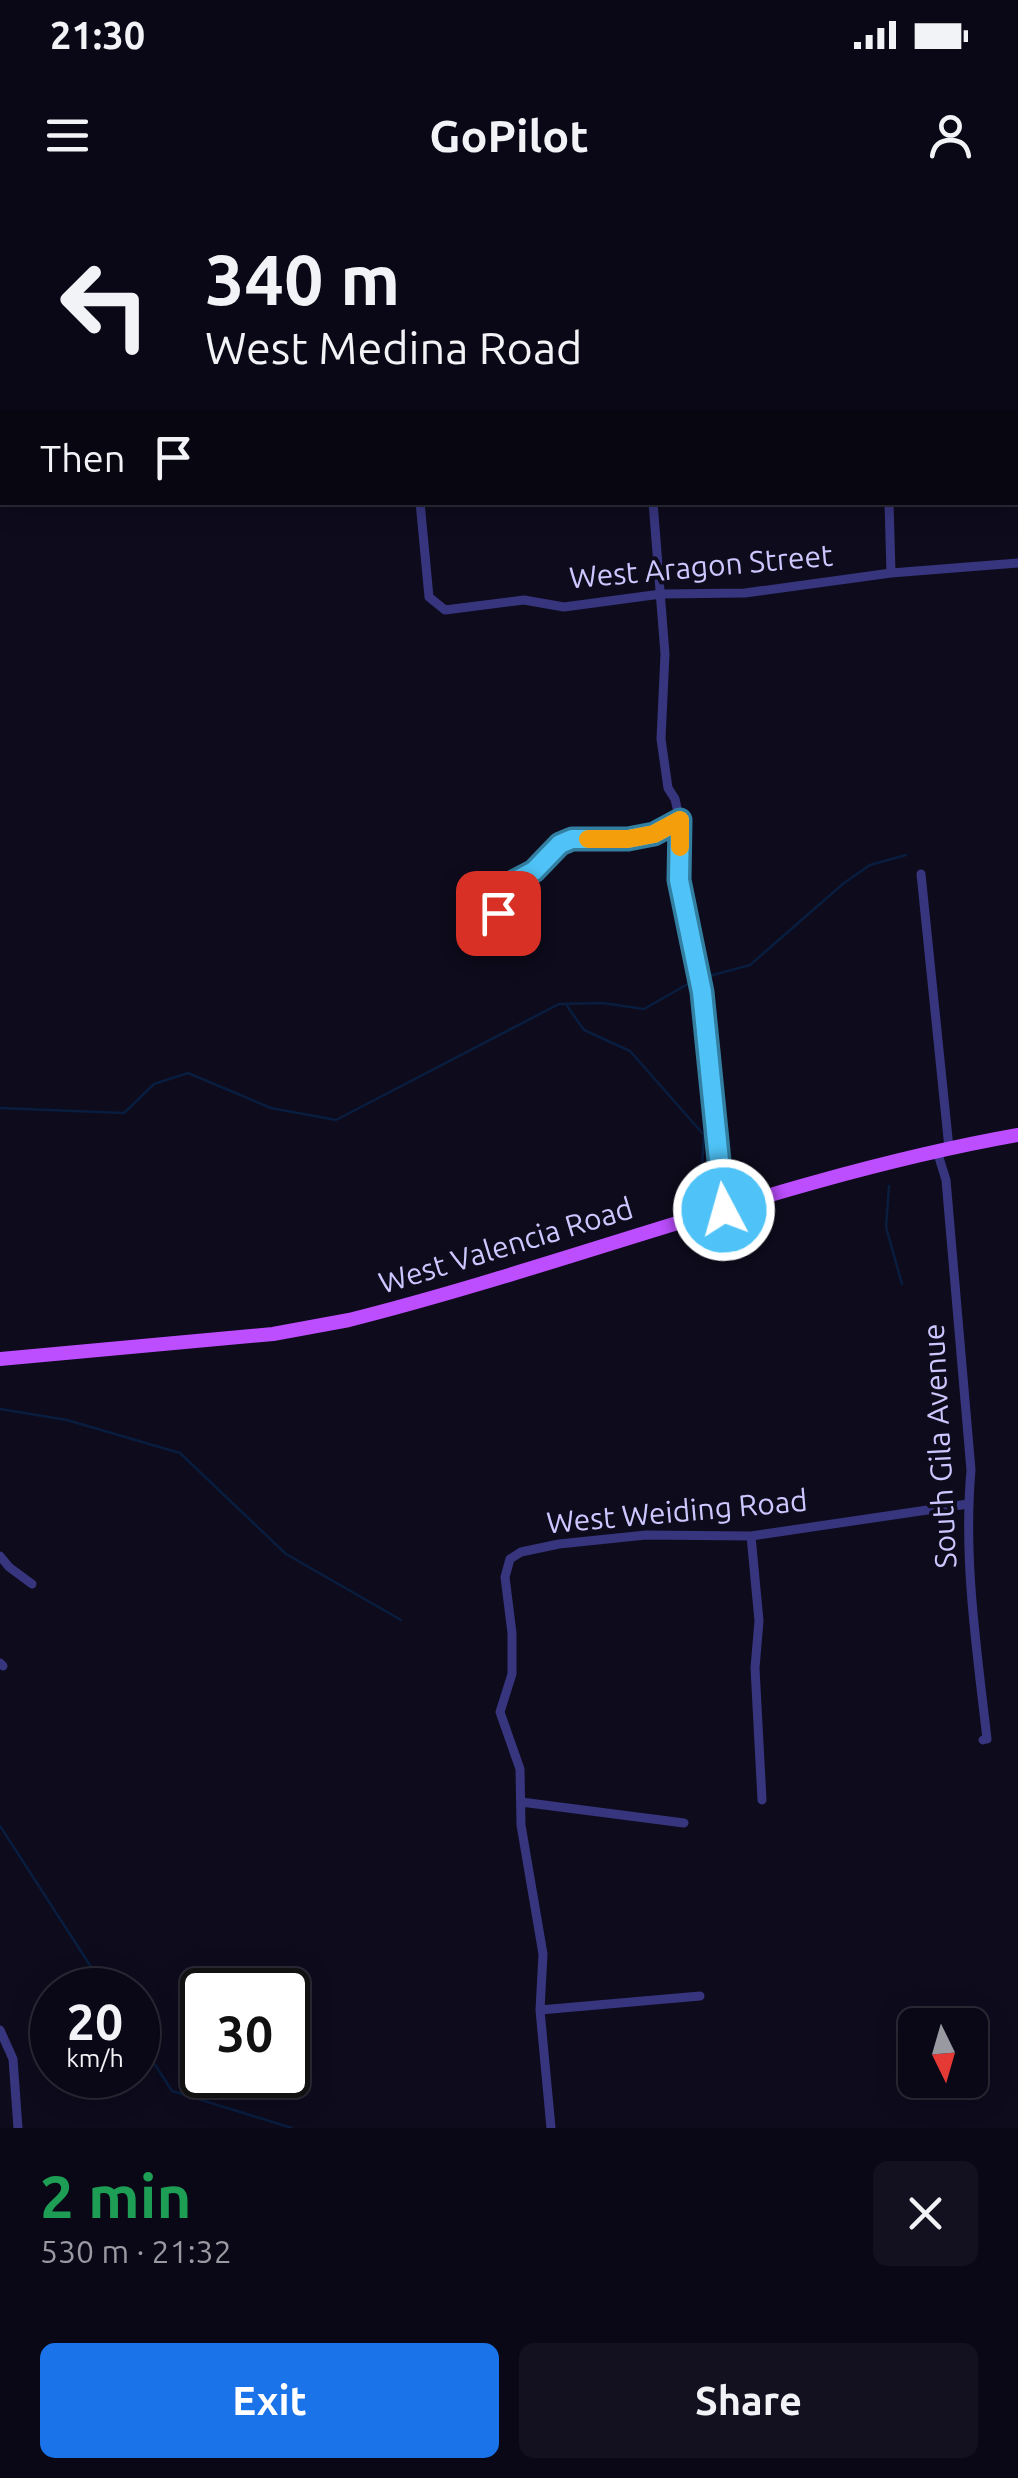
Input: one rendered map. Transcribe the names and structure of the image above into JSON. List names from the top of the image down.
{
  "streets": {
    "main road": ["West Valencia Road"],
    "street": ["West Aragon Street", "South Gila Avenue", "West Weiding Road"]
  },
  "crossings": [
    ["West Valencia Road", "South Gila Avenue"],
    ["South Gila Avenue", "West Weiding Road"]
  ],
  "north": "bottom",
  "page": {
    "status": "21:30",
    "header": "GoPilot",
    "turn": ["340 m", "West Medina Road"],
    "then": "Then",
    "speed": "20 km/h",
    "limit": "30",
    "heading": ["2 min", "530 m · 21:32"],
    "buttons": ["Exit", "Share"]
  }
}
